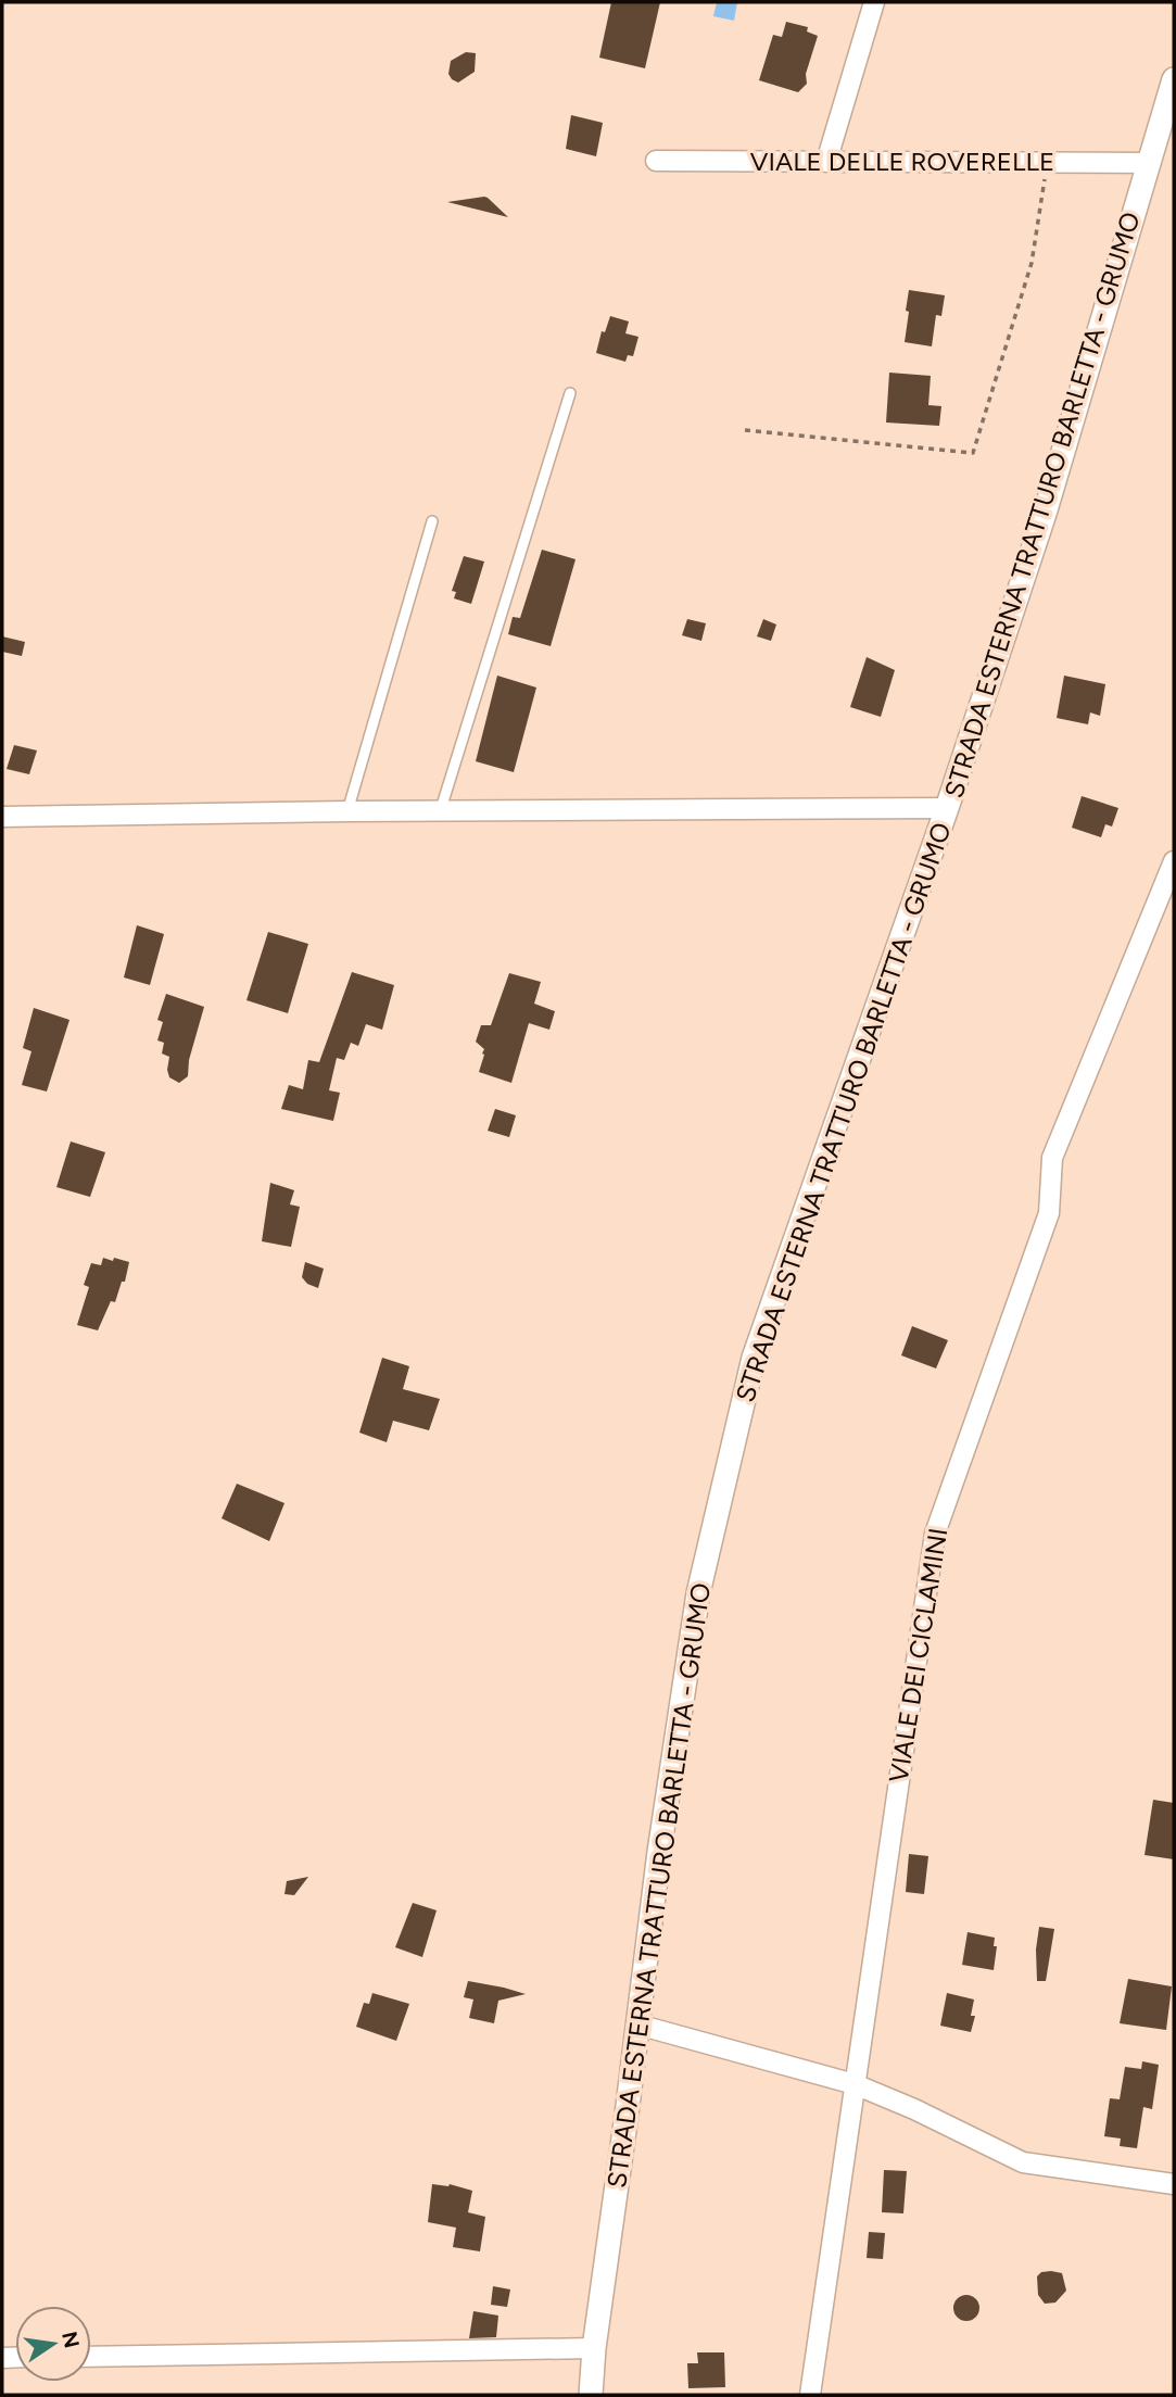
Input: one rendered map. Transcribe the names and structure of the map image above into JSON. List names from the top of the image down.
{
  "streets": {
    "street": ["VIALE DELLE ROVERELLE", "STRADA ESTERNA TRATTURO BARLETTA - GRUMO", "VIALE DEI CICLAMINI"]
  },
  "crossings": [
    ["VIALE DELLE ROVERELLE", "STRADA ESTERNA TRATTURO BARLETTA - GRUMO"]
  ],
  "north": "right"
}
